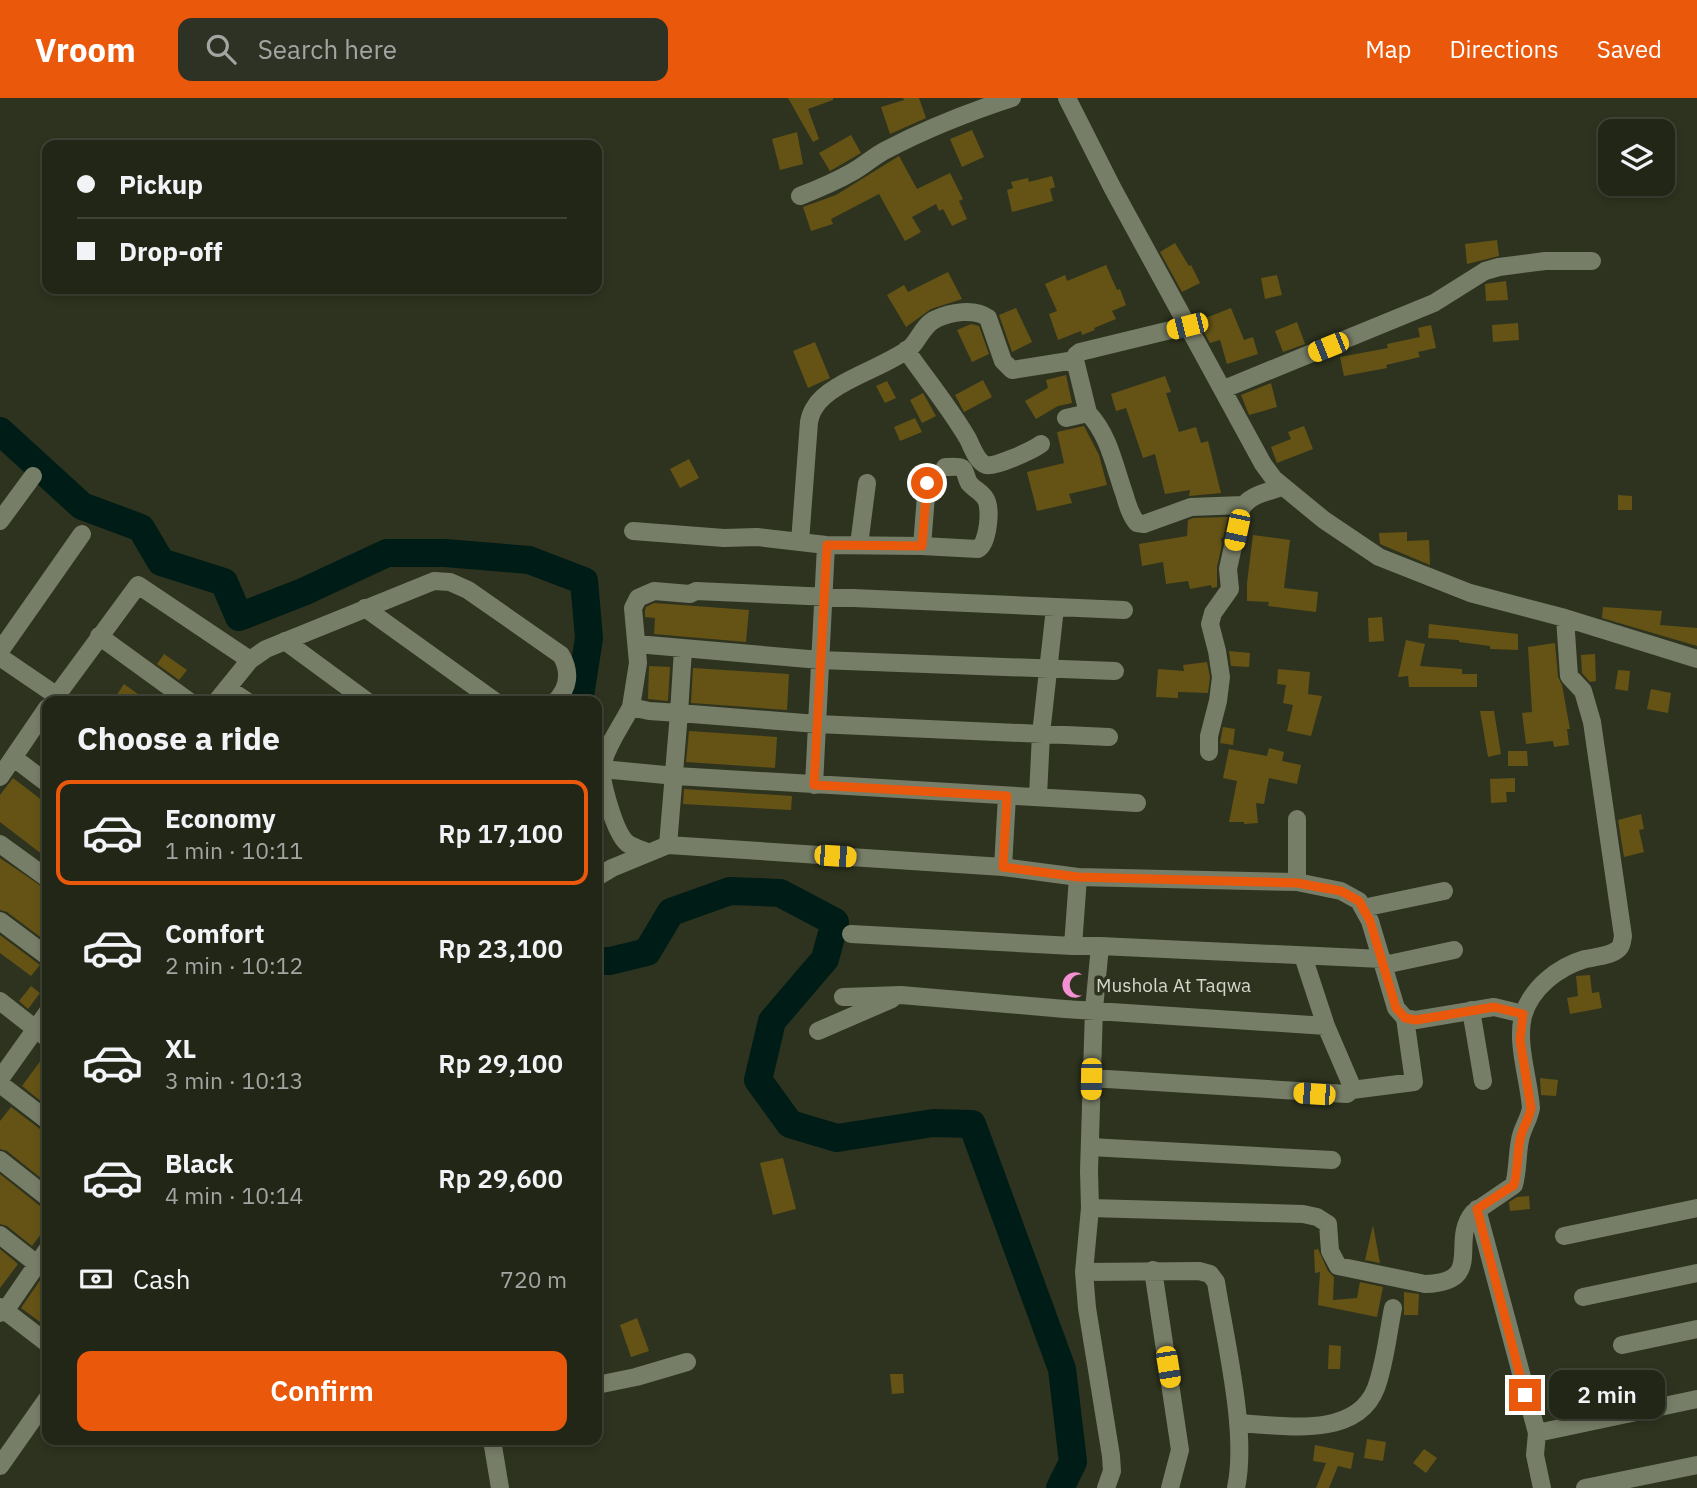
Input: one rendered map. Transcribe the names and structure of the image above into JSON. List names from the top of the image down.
{
  "places": {
    "mosque": ["Mushola At Taqwa"]
  },
  "page": {
    "header": "Vroom",
    "search": "Search here",
    "nav": ["Map", "Directions", "Saved"],
    "banner": ["Pickup", "Drop-off"],
    "heading": "Choose a ride",
    "list": [
      {
        "name": "Economy",
        "note": "1 min · 10:11",
        "value": "Rp 17,100"
      },
      {
        "name": "Comfort",
        "note": "2 min · 10:12",
        "value": "Rp 23,100"
      },
      {
        "name": "XL",
        "note": "3 min · 10:13",
        "value": "Rp 29,100"
      },
      {
        "name": "Black",
        "note": "4 min · 10:14",
        "value": "Rp 29,600"
      }
    ],
    "pay": ["Cash", "720 m"],
    "buttons": "Confirm",
    "bubble": "2 min"
  }
}
